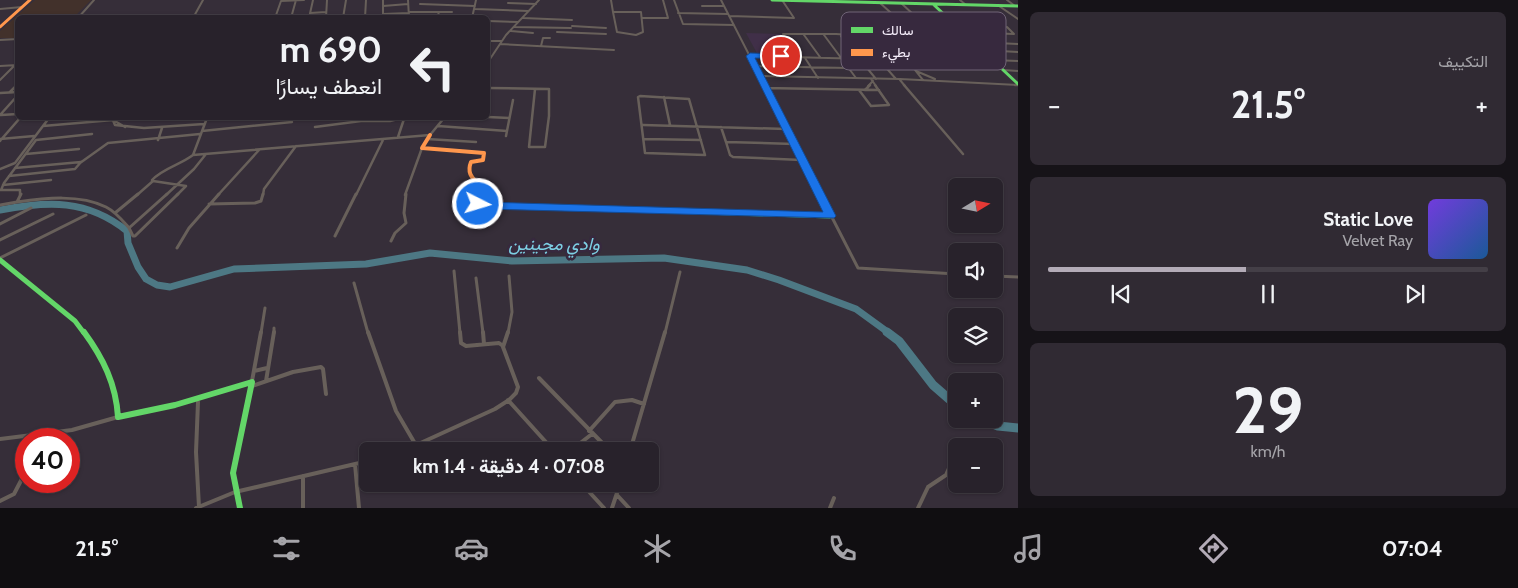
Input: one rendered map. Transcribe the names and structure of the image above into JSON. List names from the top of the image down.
{
  "water": ["وادي مجينين"],
  "legend": ["سالك", "بطيء"],
  "north": "right",
  "page": {
    "tile": [
      "التكييف",
      ["29", "km/h"]
    ],
    "turn": ["690 m", "انعطف يسارًا"],
    "heat": ["−", "21.5°", "+"],
    "map_buttons": ["+", "−"],
    "song": ["Static Love", "Velvet Ray"],
    "limit": "40",
    "trip": "07:08 · 4 دقيقة · 1.4 km",
    "tabs": ["07:04", "21.5°"]
  }
}
